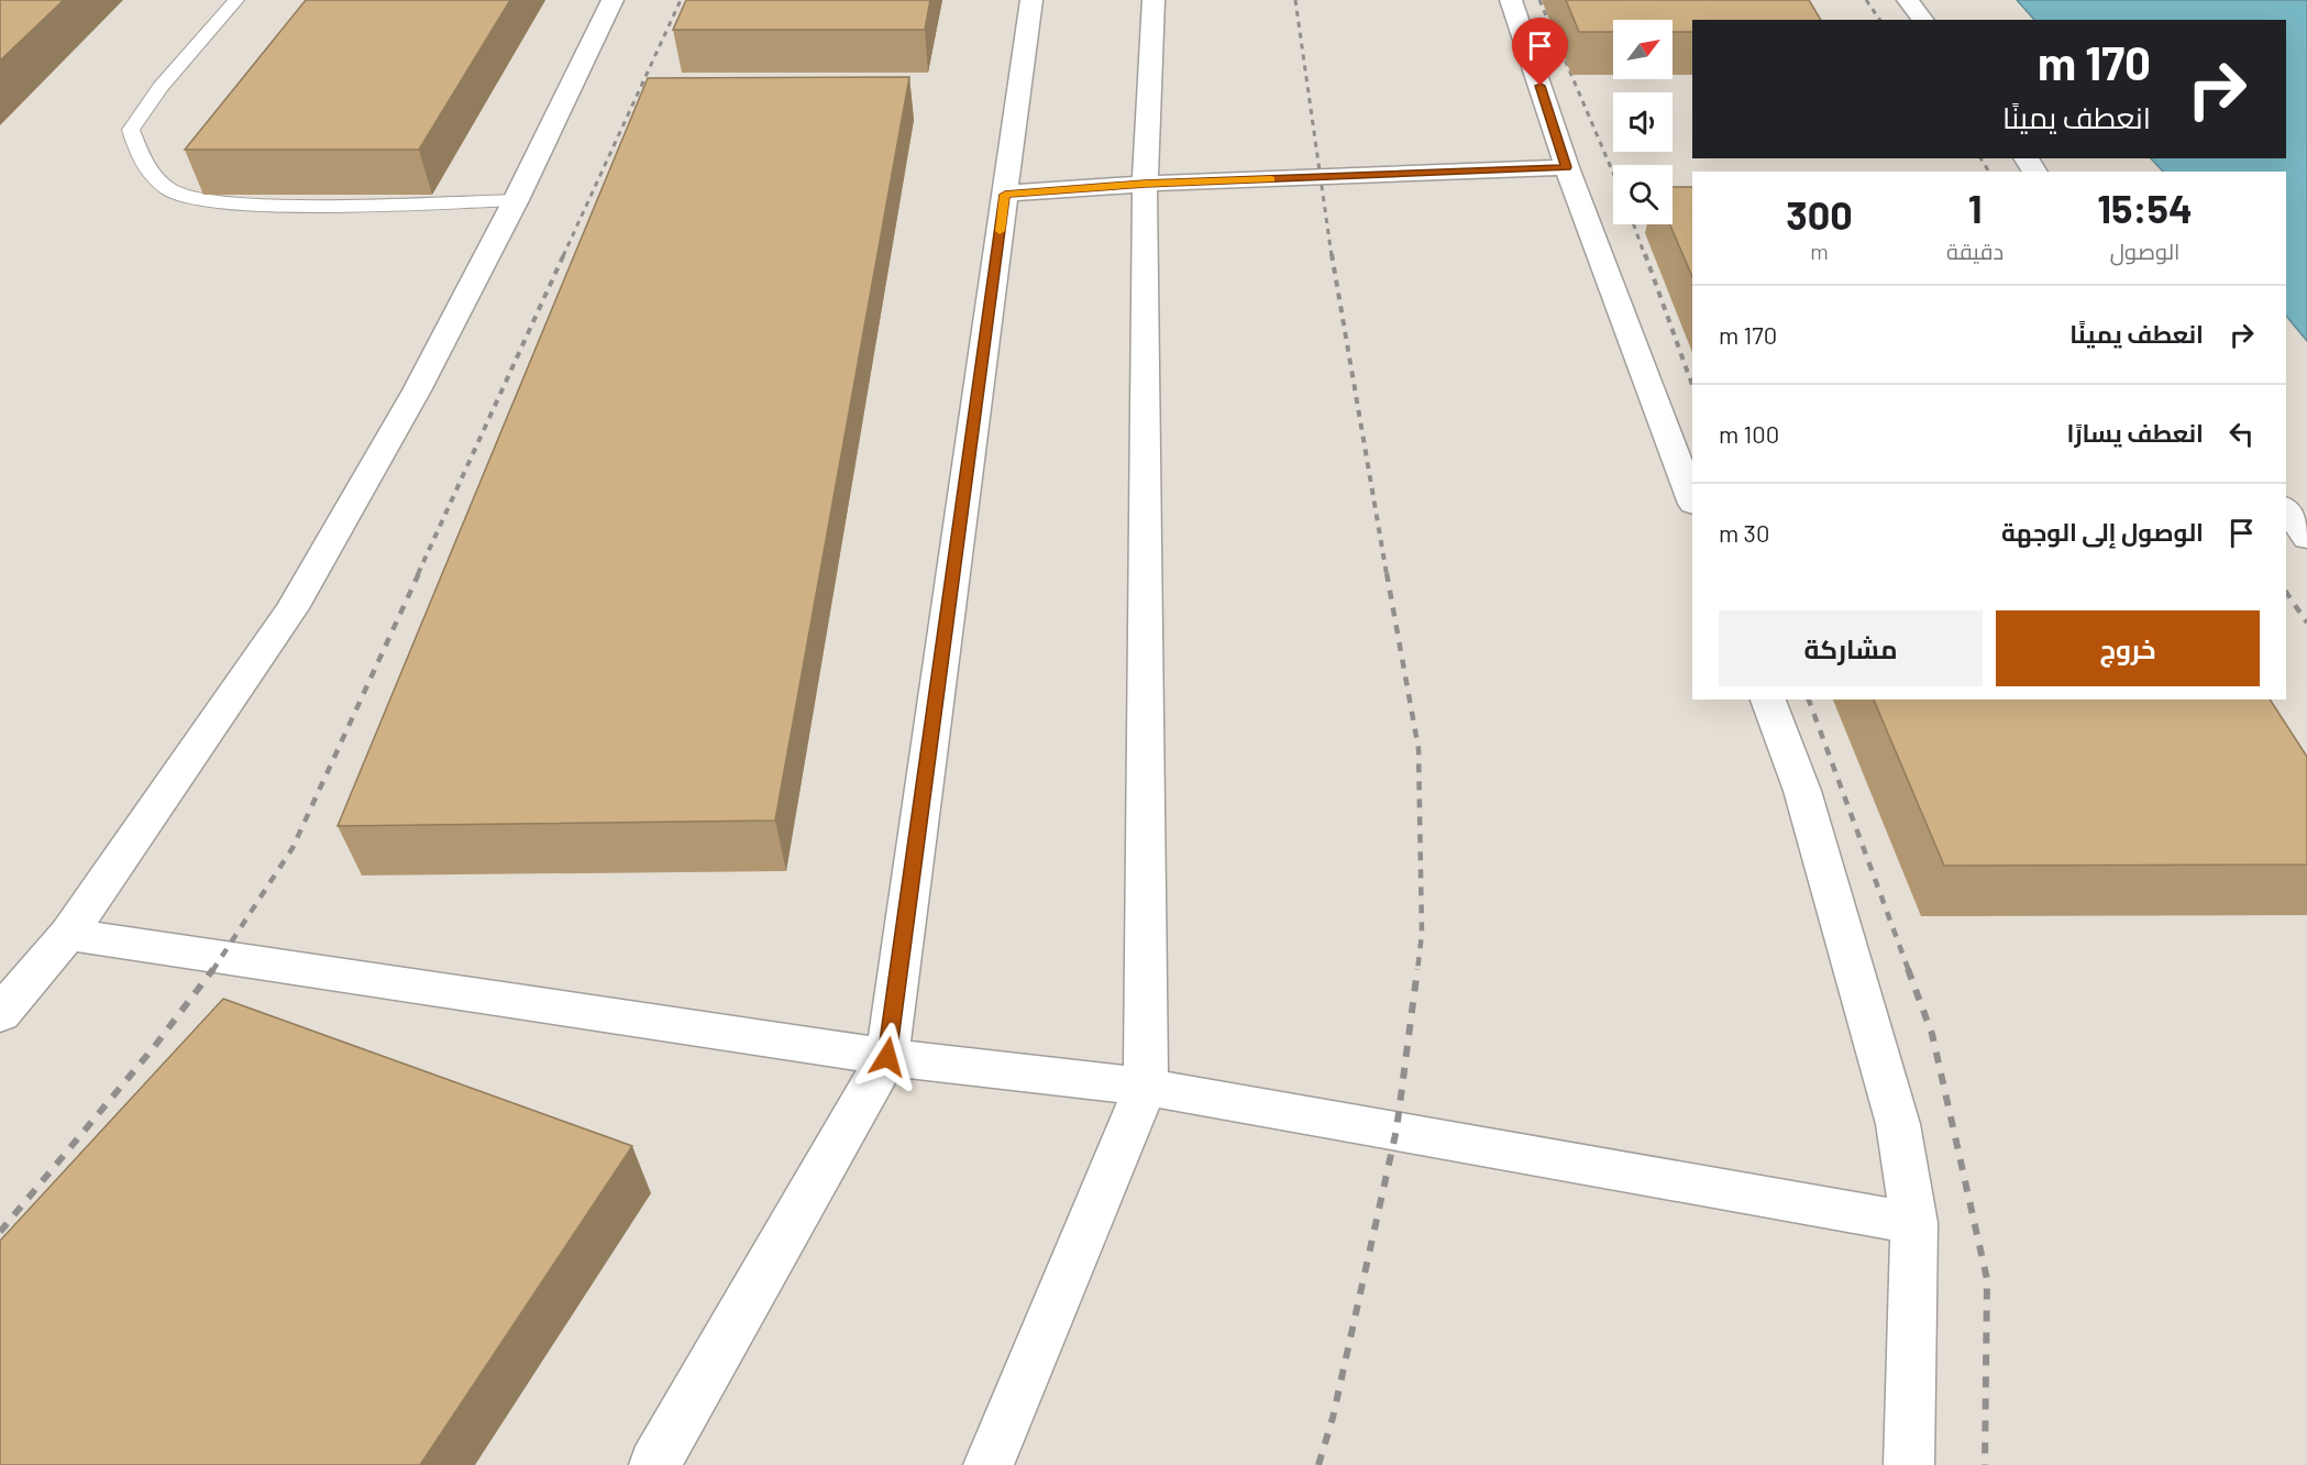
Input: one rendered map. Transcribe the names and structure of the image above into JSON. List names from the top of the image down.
{
  "north": "top right",
  "page": {
    "turn": ["170 m", "انعطف يمينًا"],
    "eta": [
      "15:54",
      "الوصول",
      "1",
      "دقيقة",
      "300",
      "m"
    ],
    "list": [
      {
        "name": "انعطف يمينًا",
        "value": "170 m"
      },
      {
        "name": "انعطف يسارًا",
        "value": "100 m"
      },
      {
        "name": "الوصول إلى الوجهة",
        "value": "30 m"
      }
    ],
    "buttons": ["خروج", "مشاركة"]
  }
}
